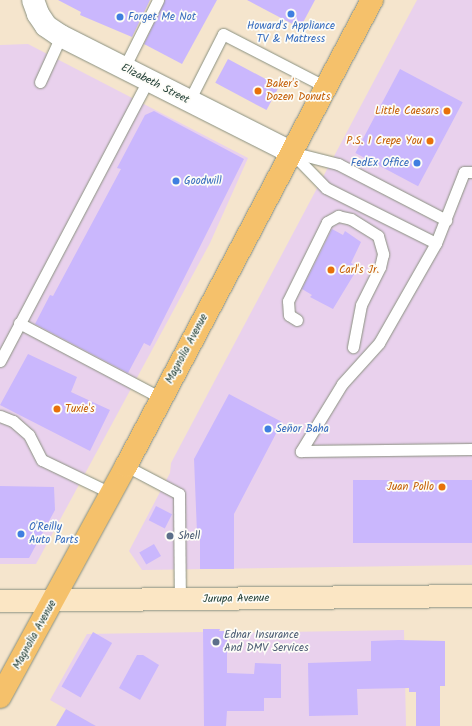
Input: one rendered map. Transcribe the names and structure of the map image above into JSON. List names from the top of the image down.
{
  "streets": {
    "main road": ["Magnolia Avenue", "Jurupa Avenue"],
    "street": ["Elizabeth Street"]
  },
  "crossings": [
    ["Elizabeth Street", "Magnolia Avenue"],
    ["Magnolia Avenue", "Jurupa Avenue"]
  ],
  "places": [
    "Howard's Appliance TV & Mattress",
    "Forget Me Not",
    "Baker's Dozen Donuts",
    "Little Caesars",
    "P.S. I Crepe You",
    "FedEx Office",
    "Goodwill",
    "Carl's Jr.",
    "Tuxie's",
    "Señor Baha",
    "Juan Pollo",
    "O'Reilly Auto Parts",
    "Shell",
    "Ednar Insurance And DMV Services"
  ]
}
